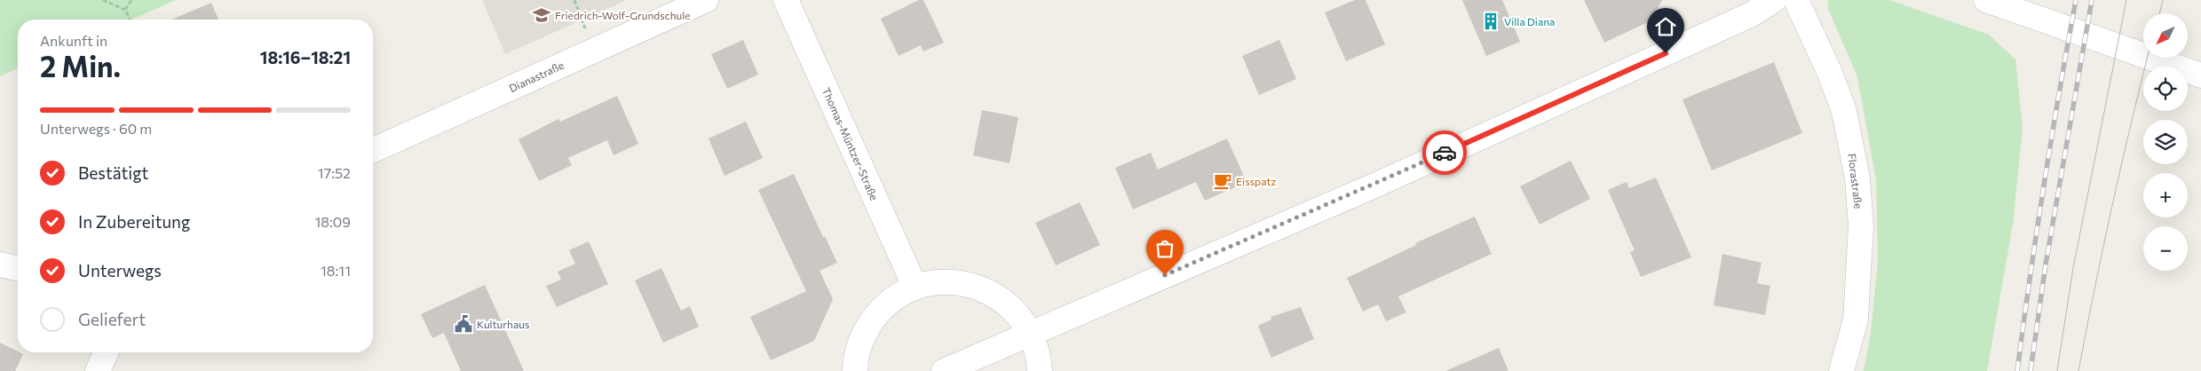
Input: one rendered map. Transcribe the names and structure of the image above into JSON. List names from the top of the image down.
{
  "streets": {
    "street": ["Dianastraße", "Thomas-Müntzer-Straße", "Florastraße"]
  },
  "places": {
    "school or university": ["Friedrich-Wolf-Grundschule"],
    "building": ["Villa Diana"],
    "cafe": ["Eisspatz"],
    "public building": ["Kulturhaus"]
  },
  "north": "bottom left",
  "page": {
    "map_buttons": ["+", "−"],
    "heading": ["2 Min.", "Ankunft in", "18:16–18:21"],
    "bar": "Unterwegs · 60 m",
    "list": [
      ["Bestätigt", "17:52"],
      ["In Zubereitung", "18:09"],
      ["Unterwegs", "18:11"],
      "Geliefert"
    ]
  }
}
